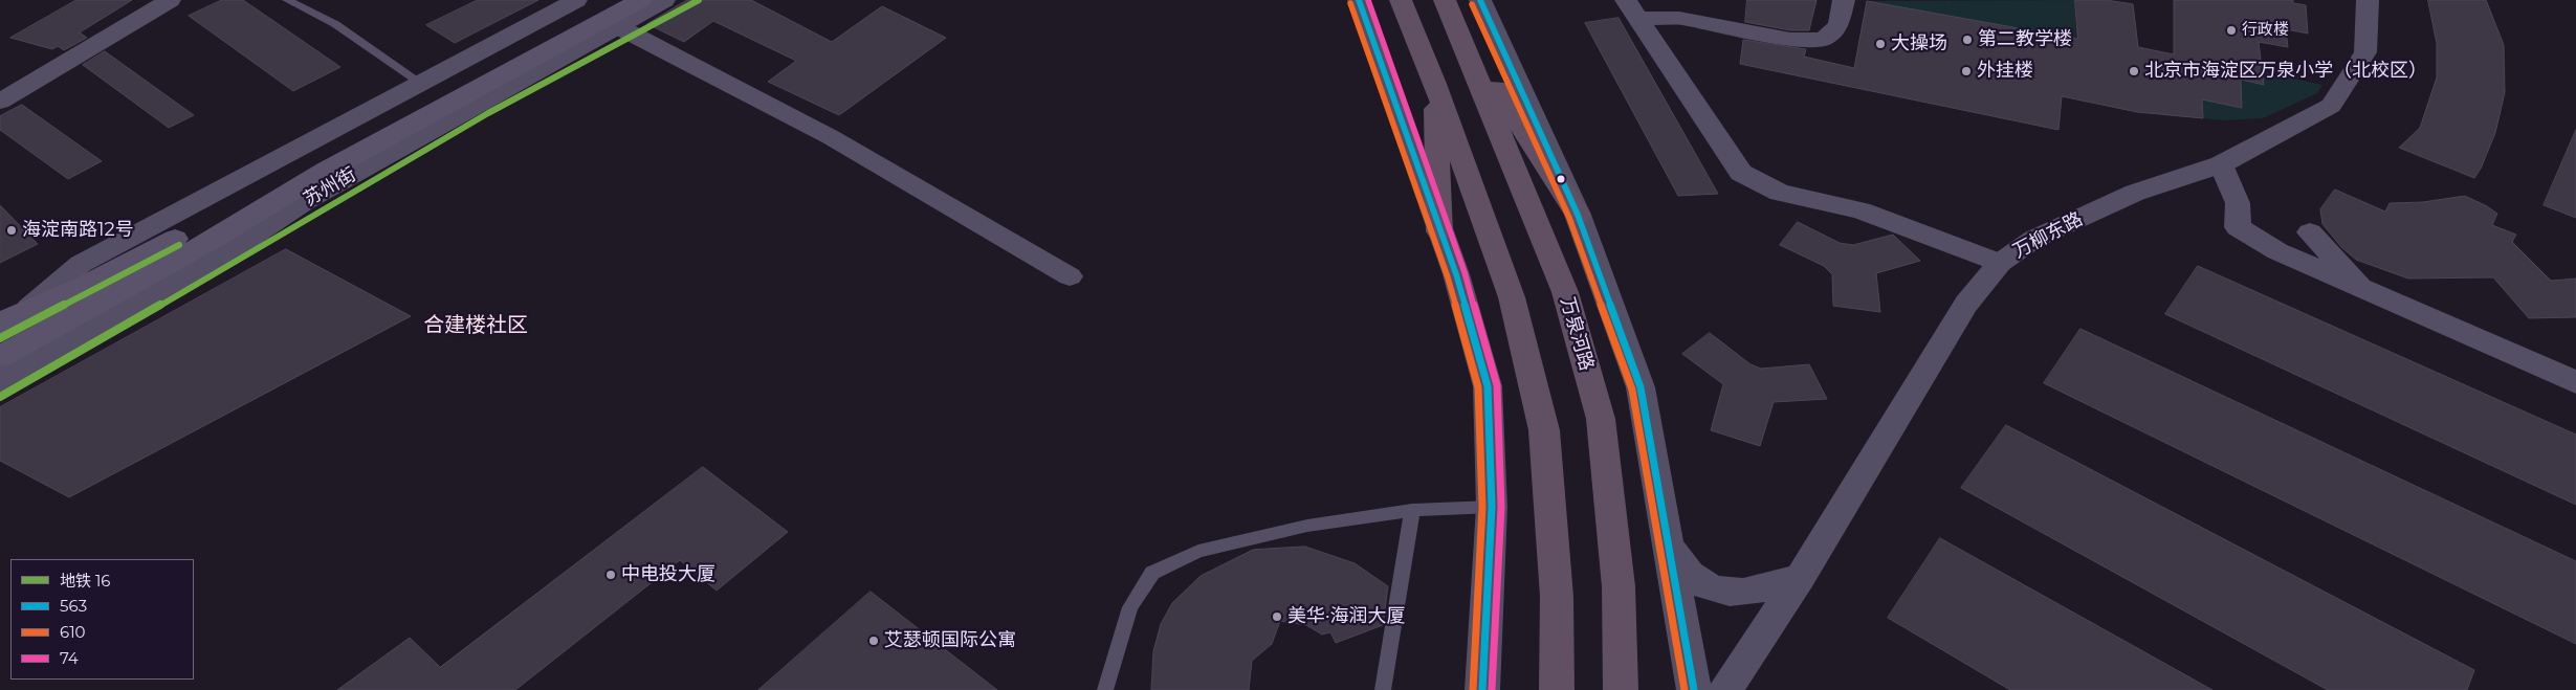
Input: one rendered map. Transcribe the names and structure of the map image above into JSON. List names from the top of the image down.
{
  "streets": {
    "highway": ["万泉河路"],
    "main road": ["苏州街"],
    "street": ["万柳东路"]
  },
  "districts": ["合建楼社区"],
  "places": [
    "行政楼",
    "第二教学楼",
    "大操场",
    "外挂楼",
    "北京市海淀区万泉小学（北校区）",
    "海淀南路12号",
    "中电投大厦",
    "美华·海润大厦",
    "艾瑟顿国际公寓"
  ],
  "lines": [
    "metro line 16",
    "transit line 563",
    "transit line 74",
    "transit line 610"
  ],
  "legend": [
    "地铁 16",
    "563",
    "610",
    "74"
  ]
}
